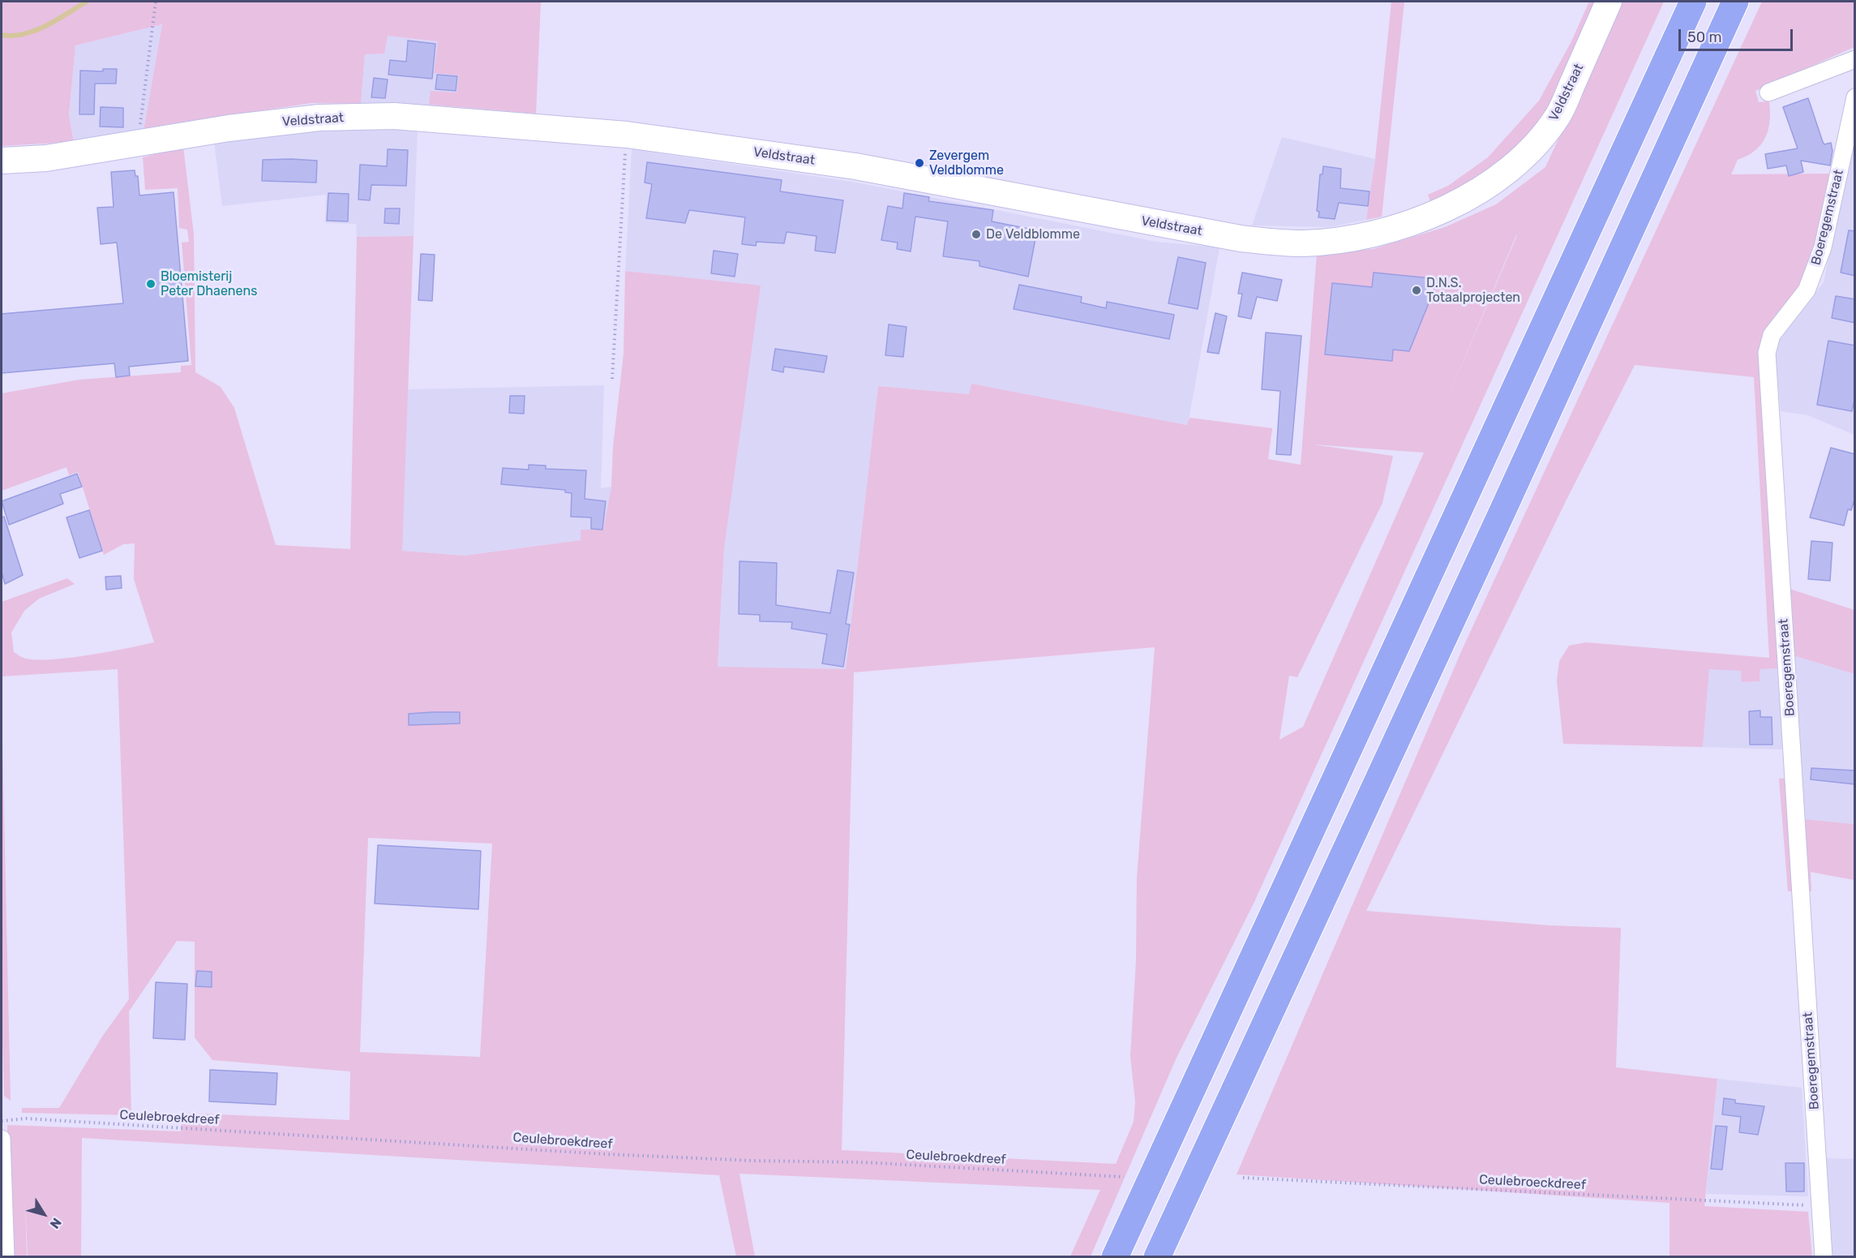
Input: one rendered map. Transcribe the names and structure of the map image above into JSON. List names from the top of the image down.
{
  "streets": {
    "street": ["Veldstraat", "Boeregemstraat"],
    "path": ["Ceulebroekdreef", "Ceulebroeckdreef"]
  },
  "crossings": [
    ["Boeregemstraat", "Ceulebroeckdreef"]
  ],
  "places": [
    "Zevergem Veldblomme",
    "De Veldblomme",
    "Bloemisterij Peter Dhaenens",
    "D.N.S. Totaalprojecten"
  ],
  "scale_bar": "50 m",
  "north": "bottom right"
}
